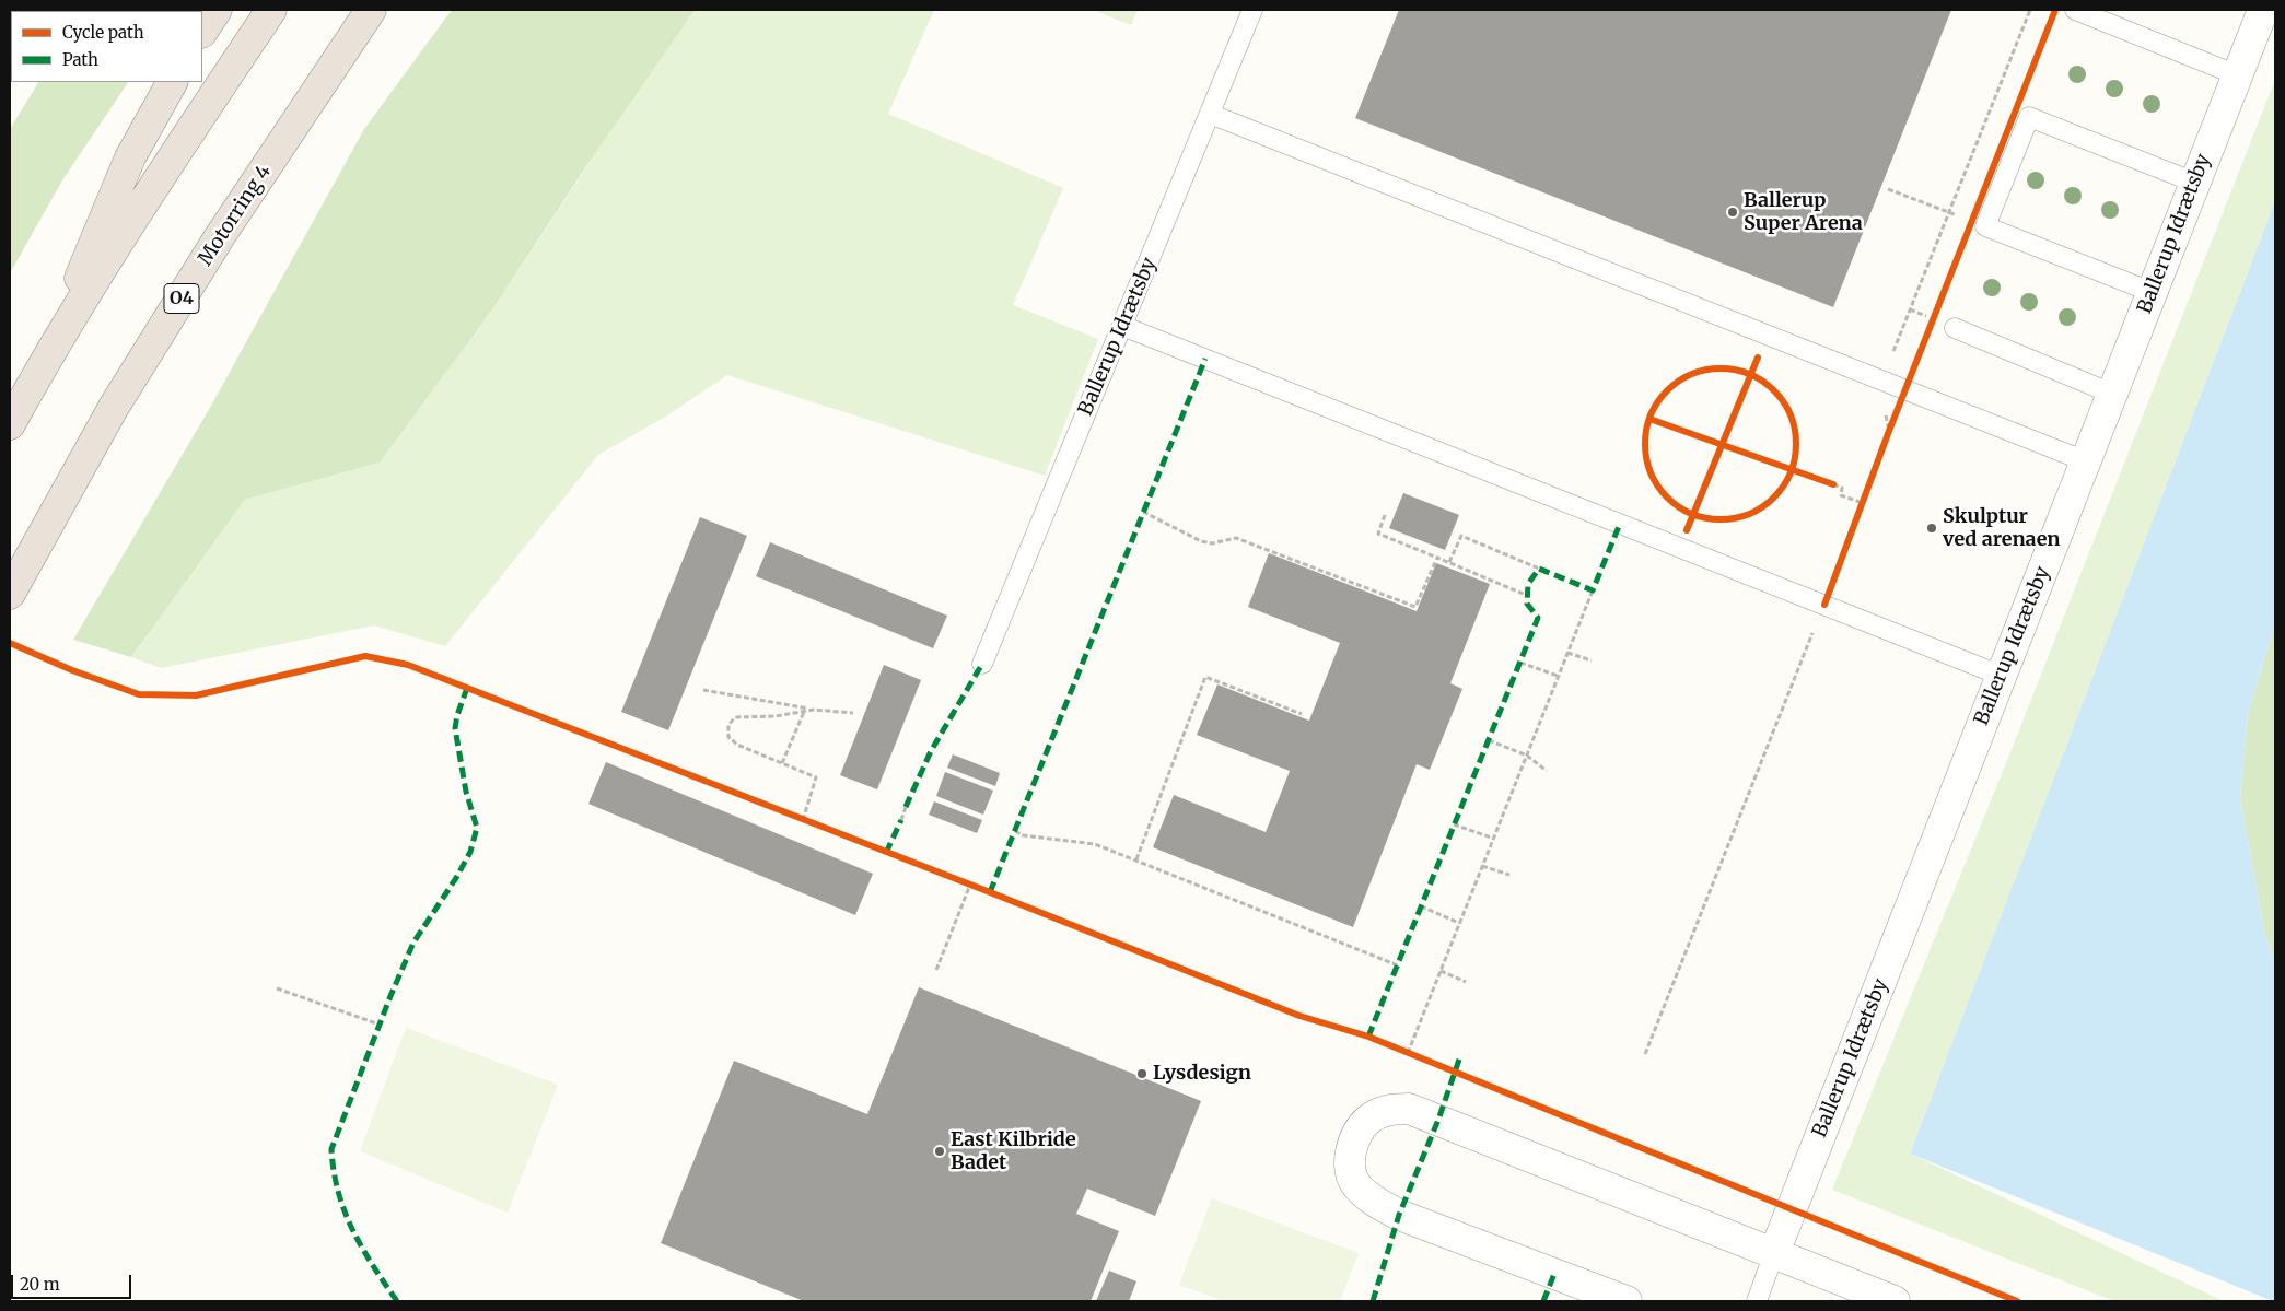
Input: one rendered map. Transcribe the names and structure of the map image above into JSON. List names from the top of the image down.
{
  "streets": {
    "highway": ["Motorring 4", "O4"],
    "street": ["Ballerup Idrætsby"]
  },
  "places": [
    "Ballerup Super Arena",
    "Skulptur ved arenaen",
    "Lysdesign",
    "East Kilbride Badet"
  ],
  "legend": ["Cycle path", "Path"],
  "scale_bar": "20 m"
}
